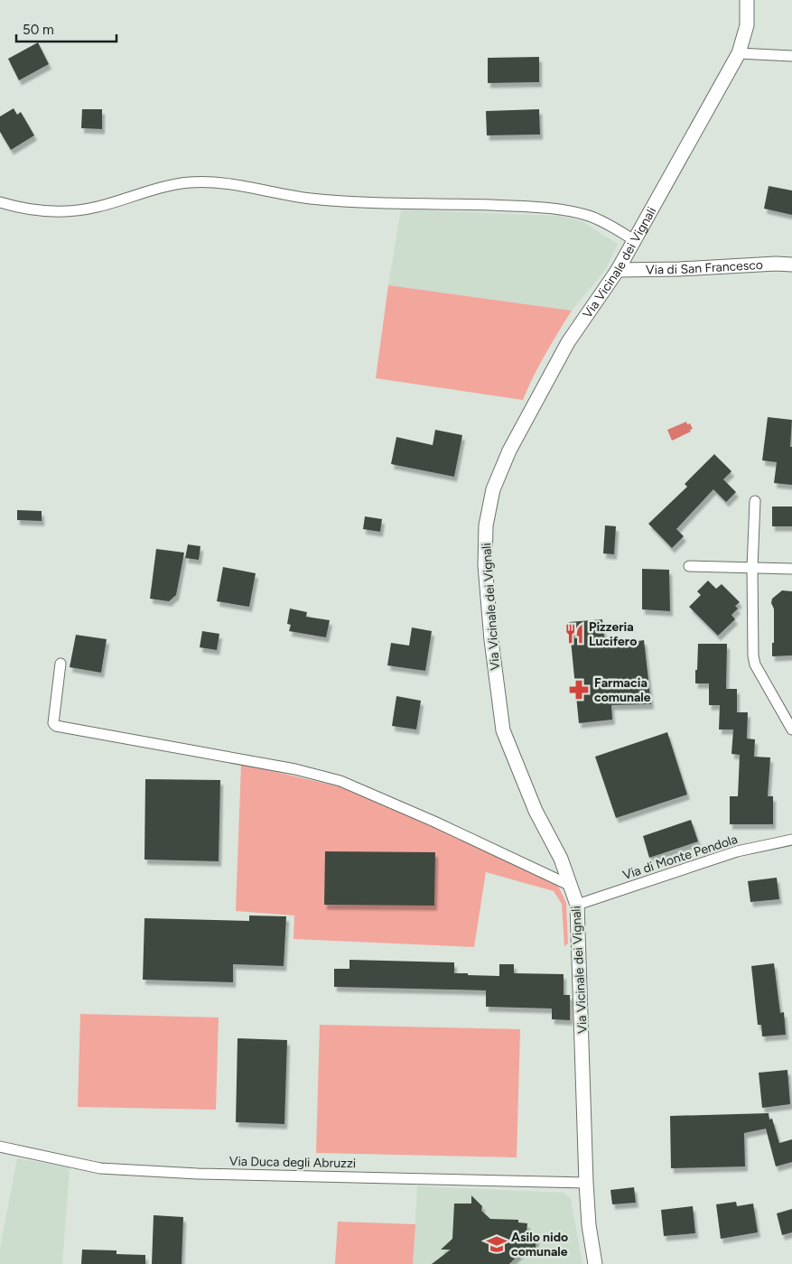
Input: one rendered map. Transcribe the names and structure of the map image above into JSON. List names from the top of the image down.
{
  "streets": {
    "street": [
      "Via Vicinale dei Vignali",
      "Via di San Francesco",
      "Via di Monte Pendola",
      "Via Duca degli Abruzzi"
    ]
  },
  "crossings": [
    ["Via Vicinale dei Vignali", "Via di San Francesco"],
    ["Via Vicinale dei Vignali", "Via di Monte Pendola"],
    ["Via Vicinale dei Vignali", "Via Duca degli Abruzzi"]
  ],
  "places": {
    "restaurant": ["Pizzeria Lucifero"],
    "pharmacy": ["Farmacia comunale"],
    "school or university": ["Asilo nido comunale"]
  },
  "scale_bar": "50 m"
}
